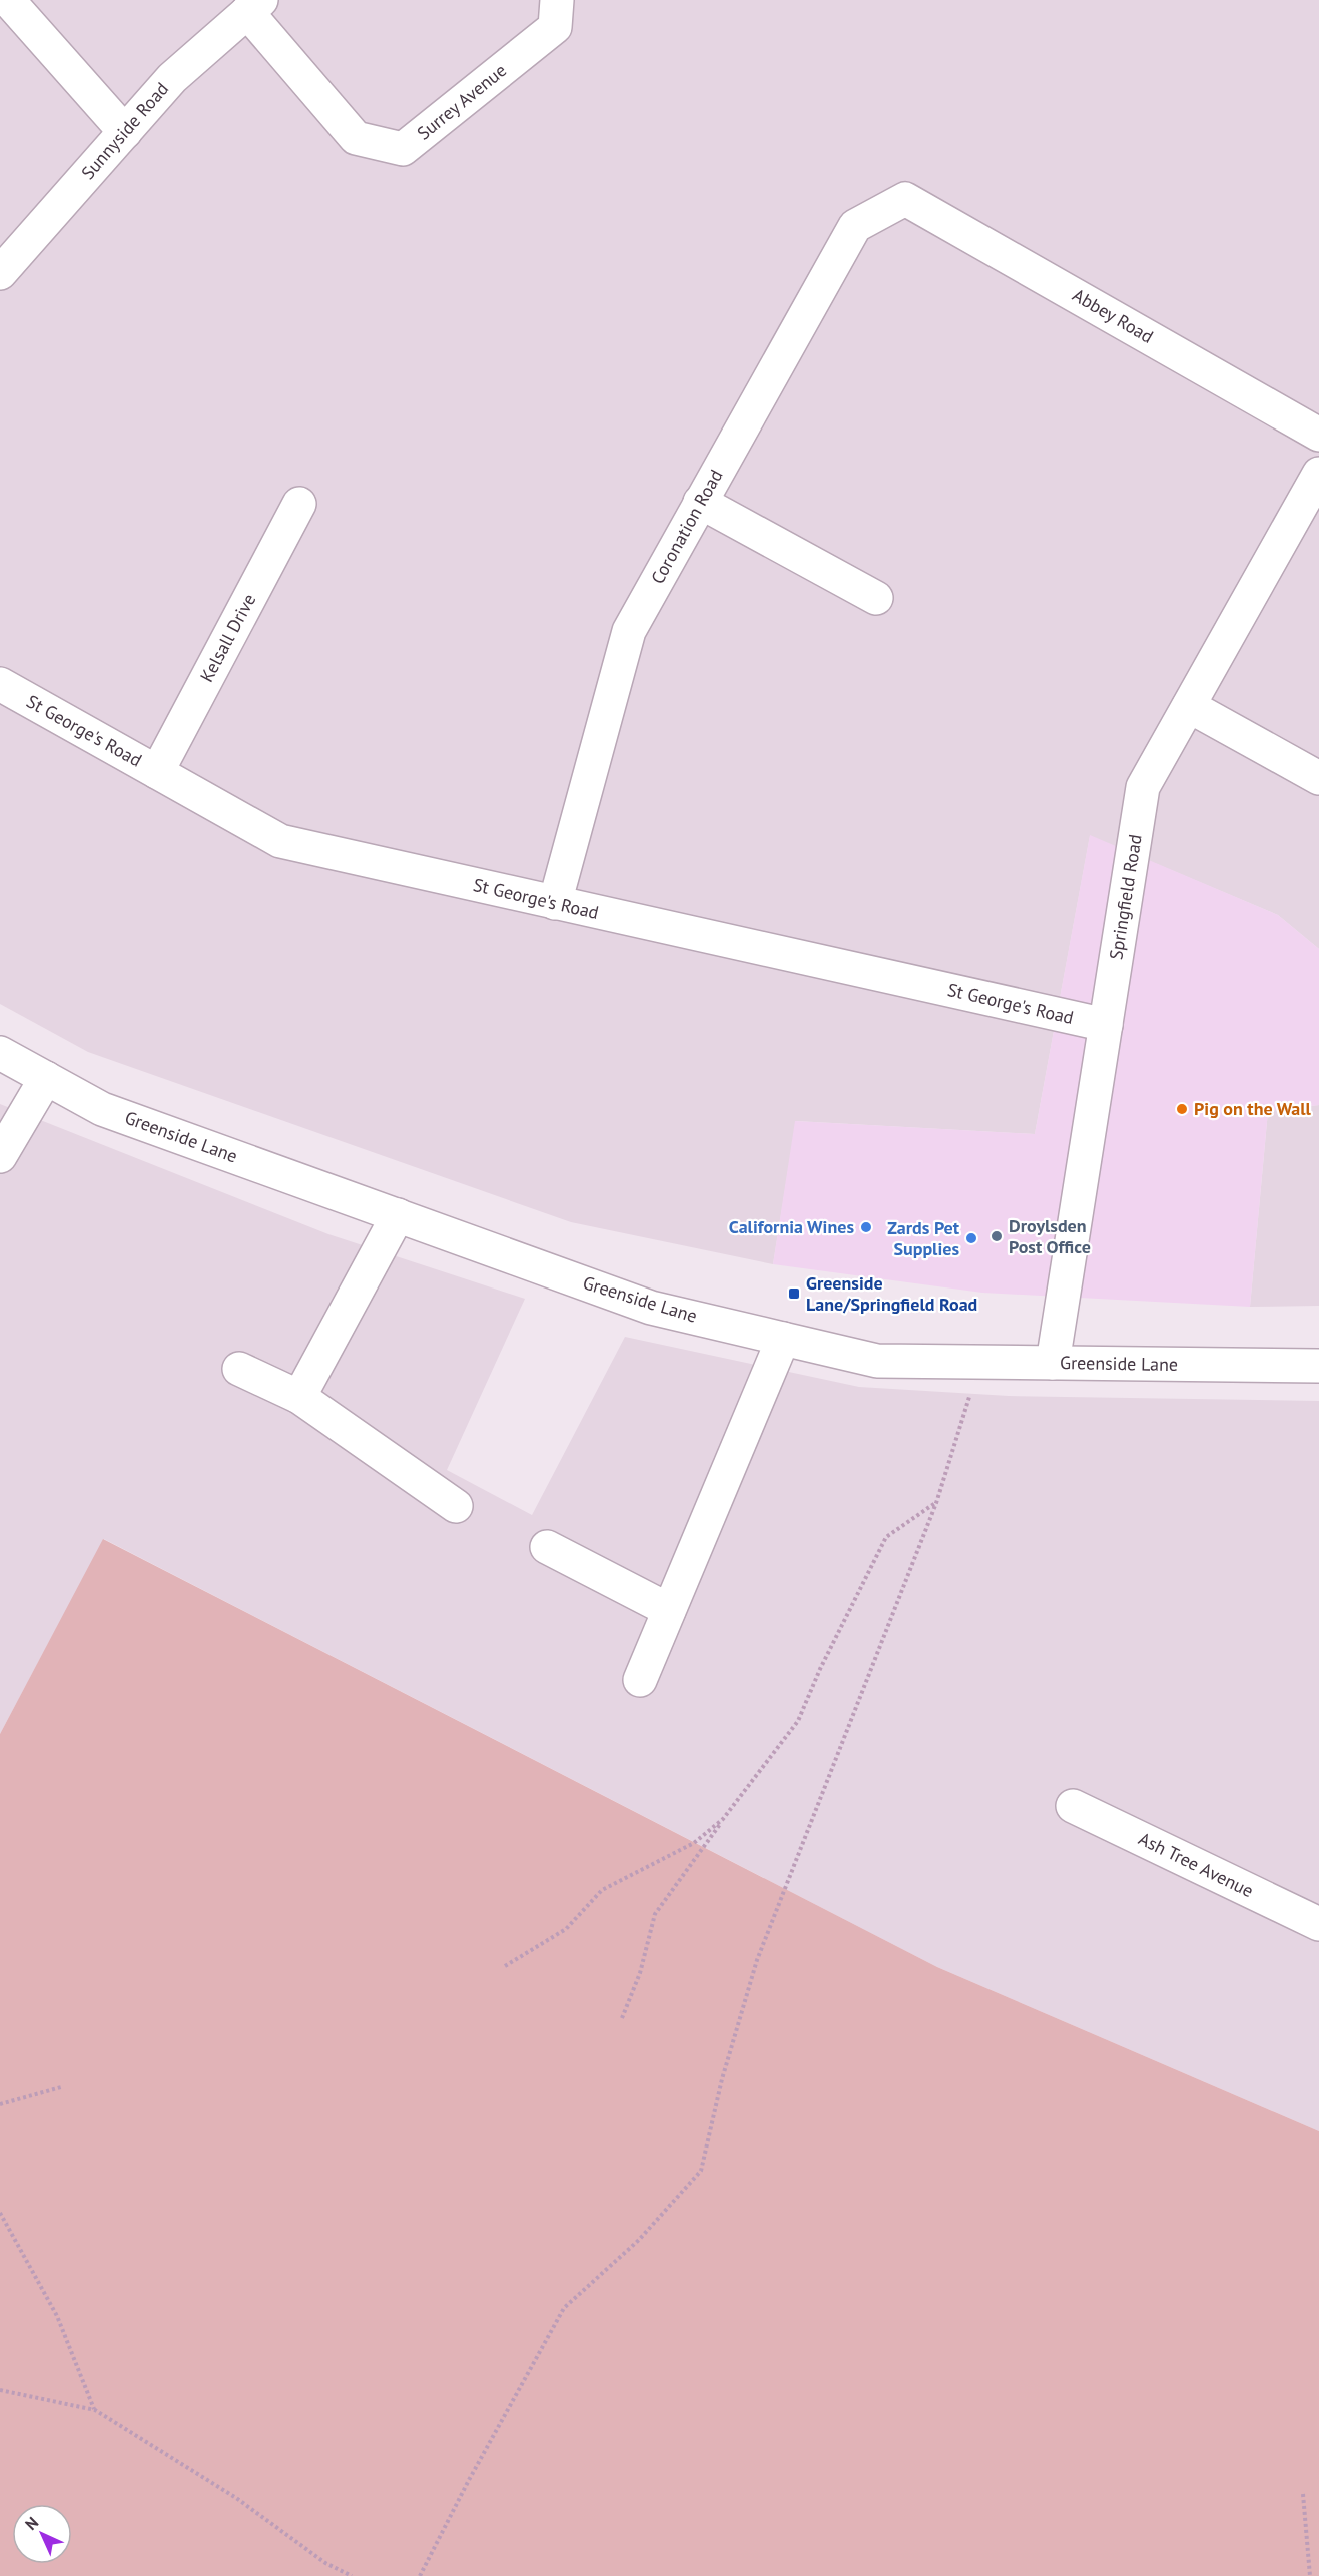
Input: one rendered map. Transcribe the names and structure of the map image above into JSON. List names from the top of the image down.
{
  "streets": {
    "street": [
      "Surrey Avenue",
      "Sunnyside Road",
      "Abbey Road",
      "Coronation Road",
      "Kelsall Drive",
      "St George's Road",
      "Springfield Road",
      "Greenside Lane",
      "Ash Tree Avenue"
    ]
  },
  "crossings": [
    ["Surrey Avenue", "Sunnyside Road"],
    ["Abbey Road", "Coronation Road"],
    ["Coronation Road", "St George's Road"],
    ["Kelsall Drive", "St George's Road"],
    ["St George's Road", "Springfield Road"],
    ["Springfield Road", "Greenside Lane"]
  ],
  "places": {
    "other": [
      "Pig on the Wall",
      "California Wines",
      "Droylsden Post Office",
      "Zards Pet Supplies"
    ],
    "transit": ["Greenside Lane/Springfield Road"]
  },
  "north": "top left"
}
